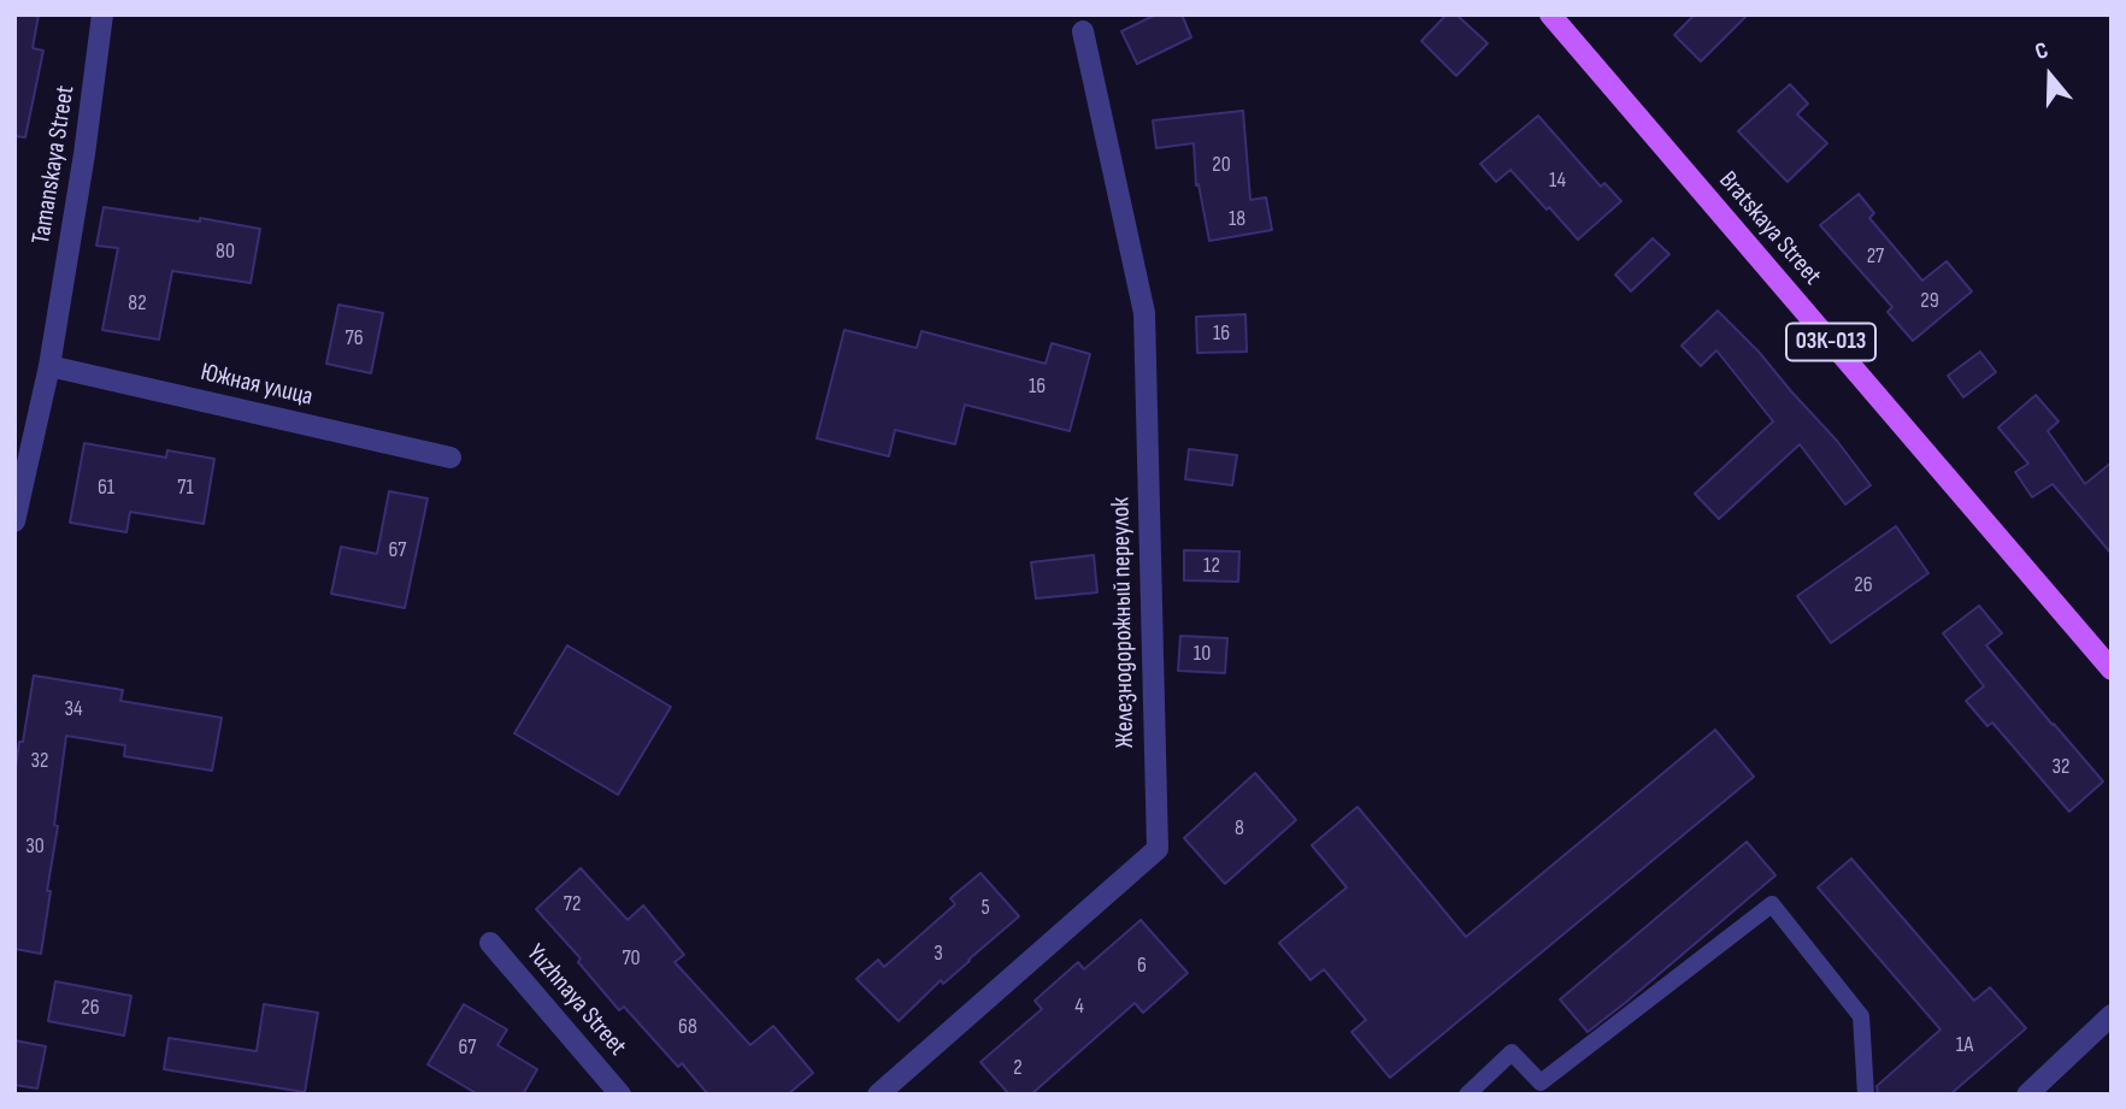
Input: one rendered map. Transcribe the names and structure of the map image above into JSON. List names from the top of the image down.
{
  "streets": {
    "main road": ["Bratskaya Street", "03К-013"],
    "street": [
      "Tamanskaya Street",
      "Южная улица",
      "Железнодорожный переулок",
      "Yuzhnaya Street"
    ]
  },
  "crossings": [
    ["Tamanskaya Street", "Южная улица"]
  ],
  "house_numbers": [
    "20",
    "14",
    "18",
    "80",
    "27",
    "29",
    "82",
    "16",
    "76",
    "16",
    "61",
    "71",
    "67",
    "12",
    "26",
    "10",
    "34",
    "32",
    "32",
    "8",
    "30",
    "72",
    "5",
    "3",
    "70",
    "6",
    "4",
    "26",
    "68",
    "1А",
    "67",
    "2"
  ],
  "north": "top"
}
